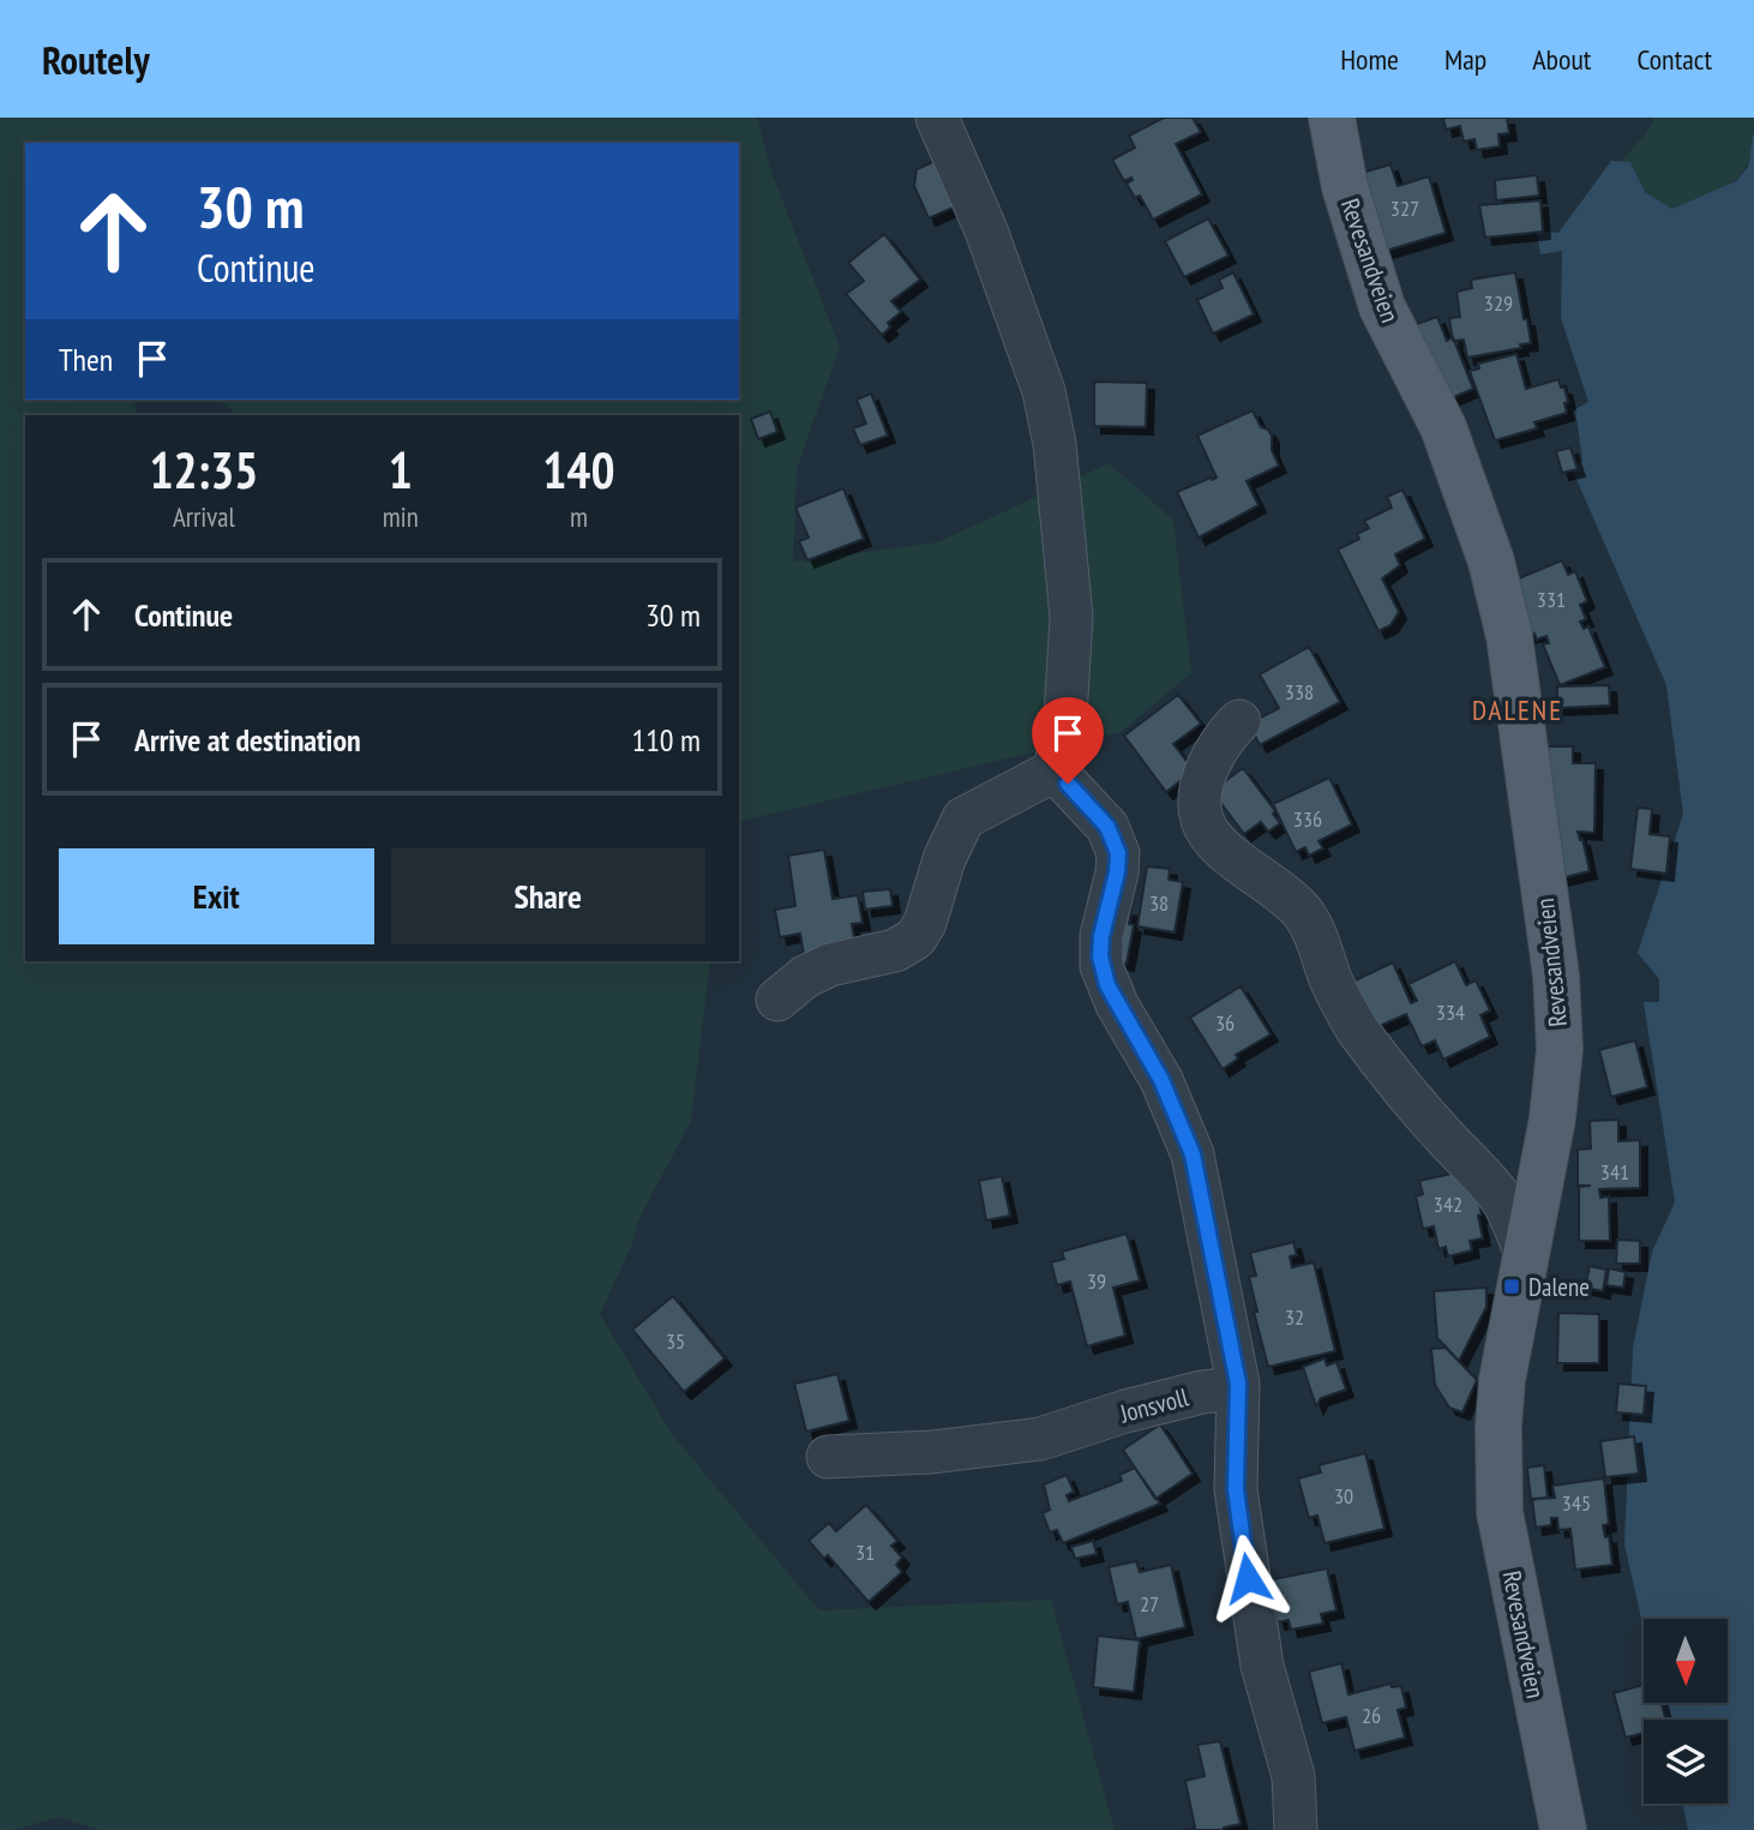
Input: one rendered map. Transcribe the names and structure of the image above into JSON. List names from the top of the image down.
{
  "streets": {
    "main road": ["Revesandveien"],
    "street": ["Jonsvoll"]
  },
  "districts": ["DALENE"],
  "places": {
    "transit": ["Dalene"]
  },
  "house_numbers": [
    "327",
    "329",
    "331",
    "338",
    "336",
    "38",
    "334",
    "36",
    "341",
    "342",
    "39",
    "32",
    "35",
    "30",
    "345",
    "31",
    "27",
    "26"
  ],
  "north": "bottom",
  "page": {
    "header": "Routely",
    "nav": [
      "Home",
      "Map",
      "About",
      "Contact"
    ],
    "turn": ["30 m", "Continue"],
    "then": "Then",
    "eta": [
      "12:35",
      "Arrival",
      "1",
      "min",
      "140",
      "m"
    ],
    "list": [
      {
        "name": "Continue",
        "value": "30 m"
      },
      {
        "name": "Arrive at destination",
        "value": "110 m"
      }
    ],
    "buttons": ["Exit", "Share"]
  }
}
